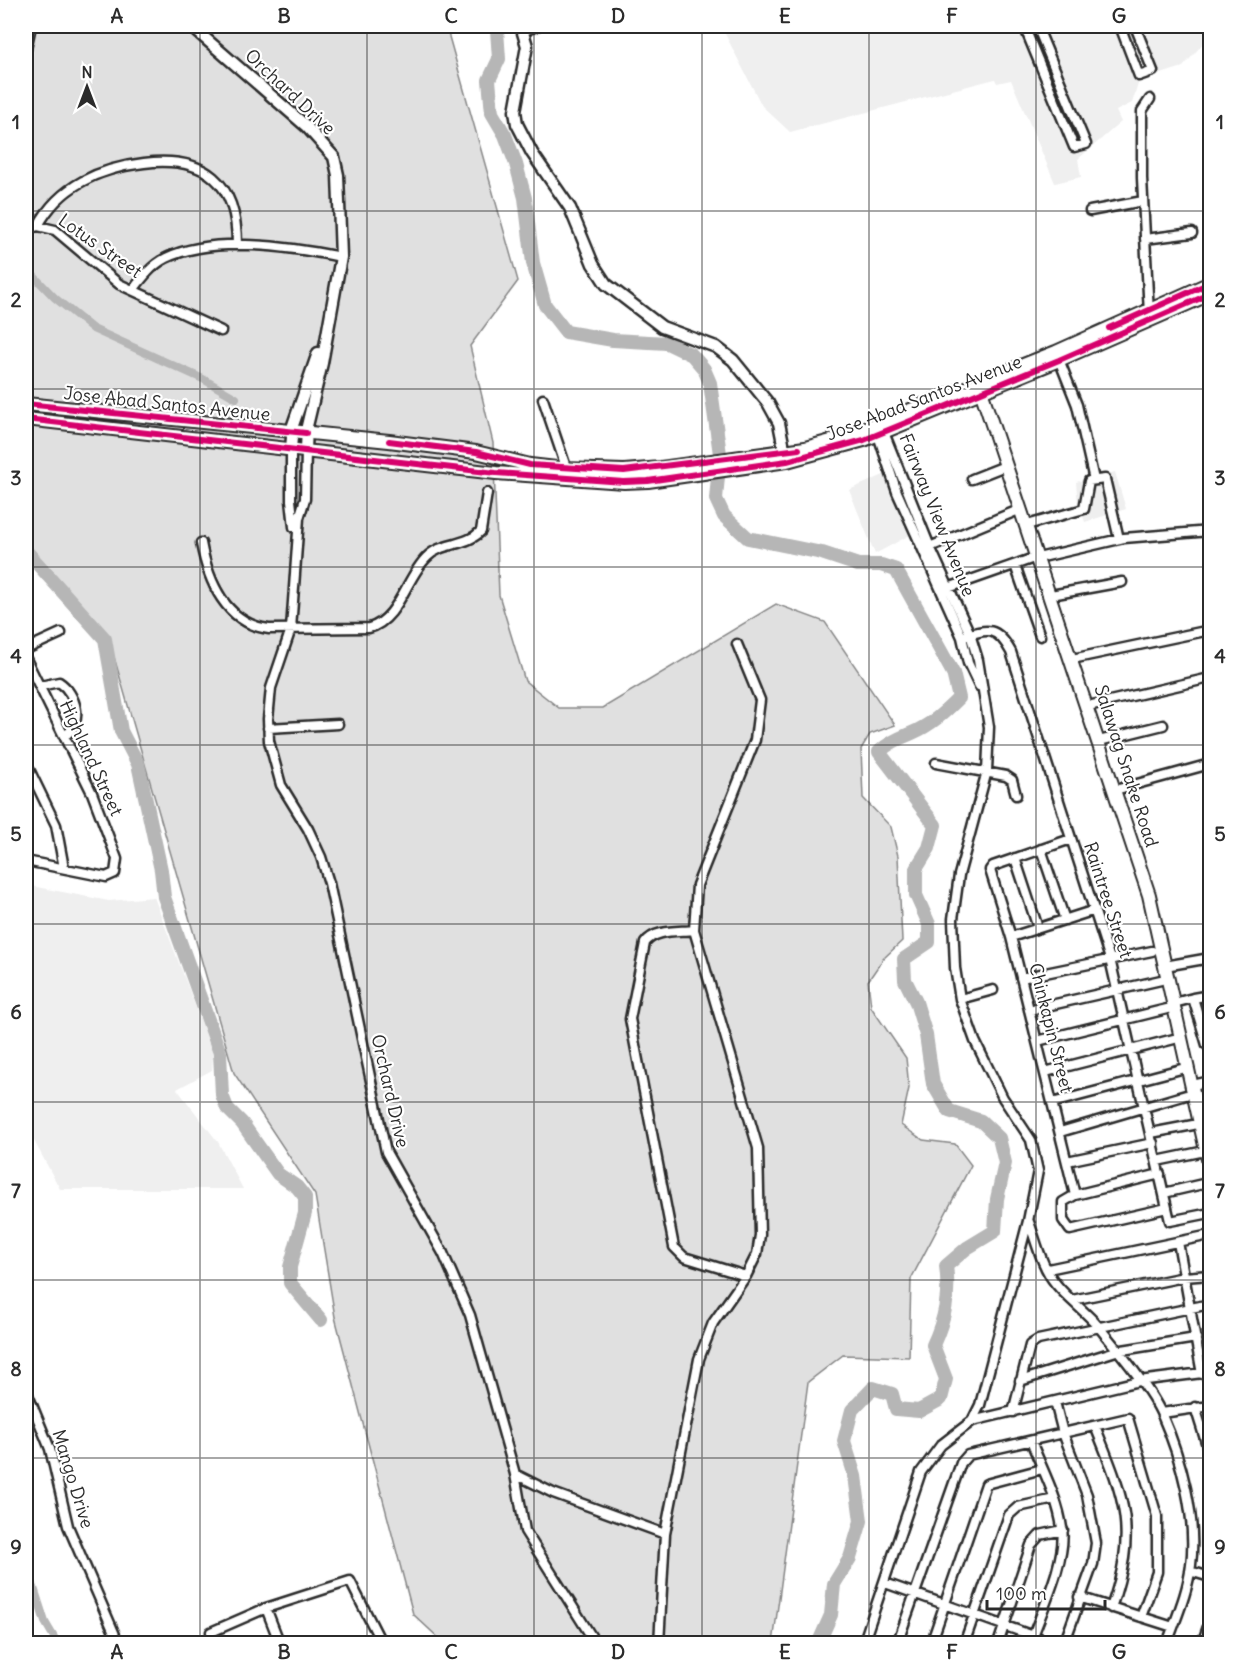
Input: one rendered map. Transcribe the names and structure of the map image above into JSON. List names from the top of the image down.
{
  "streets": {
    "main road": ["Jose Abad Santos Avenue", "Salawag Snake Road"],
    "street": [
      "Orchard Drive",
      "Lotus Street",
      "Fairway View Avenue",
      "Highland Street",
      "Raintree Street",
      "Chinkapin Street",
      "Mango Drive"
    ]
  },
  "crossings": [
    ["Orchard Drive", "Jose Abad Santos Avenue"],
    ["Jose Abad Santos Avenue", "Fairway View Avenue"],
    ["Jose Abad Santos Avenue", "Salawag Snake Road"],
    ["Fairway View Avenue", "Raintree Street"]
  ],
  "scale_bar": "100 m",
  "north": "top",
  "grid": {
    "columns": [
      "A",
      "B",
      "C",
      "D",
      "E",
      "F",
      "G"
    ],
    "rows": [
      "1",
      "2",
      "3",
      "4",
      "5",
      "6",
      "7",
      "8",
      "9"
    ]
  }
}
